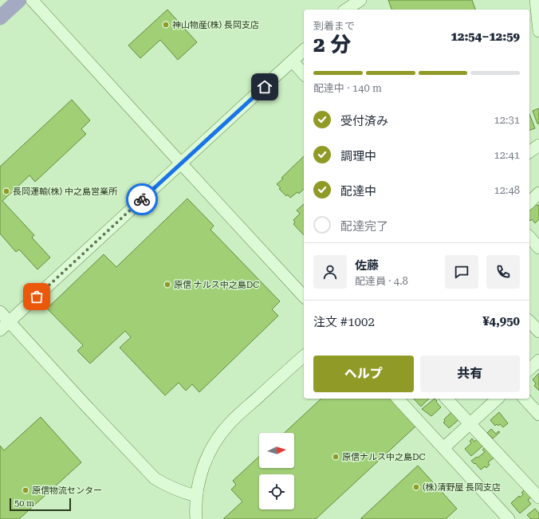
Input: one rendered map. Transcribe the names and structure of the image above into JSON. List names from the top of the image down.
{
  "places": [
    "神山物産(株) 長岡支店",
    "長岡運輸(株) 中之島営業所",
    "原信 ナルス中之島DC",
    "原信ナルス中之島DC",
    "(株)清野屋 長岡支店",
    "原信物流センター"
  ],
  "scale_bar": "50 m",
  "north": "right",
  "page": {
    "heading": ["2 分", "到着まで", "12:54–12:59"],
    "panel": [
      "佐藤",
      "配達員 · 4.8",
      "注文 #1002",
      "¥4,950"
    ],
    "bar": "配達中 · 140 m",
    "list": [
      ["受付済み", "12:31"],
      ["調理中", "12:41"],
      ["配達中", "12:48"],
      "配達完了"
    ],
    "buttons": ["ヘルプ", "共有"],
    "scale": "50 m"
  }
}
